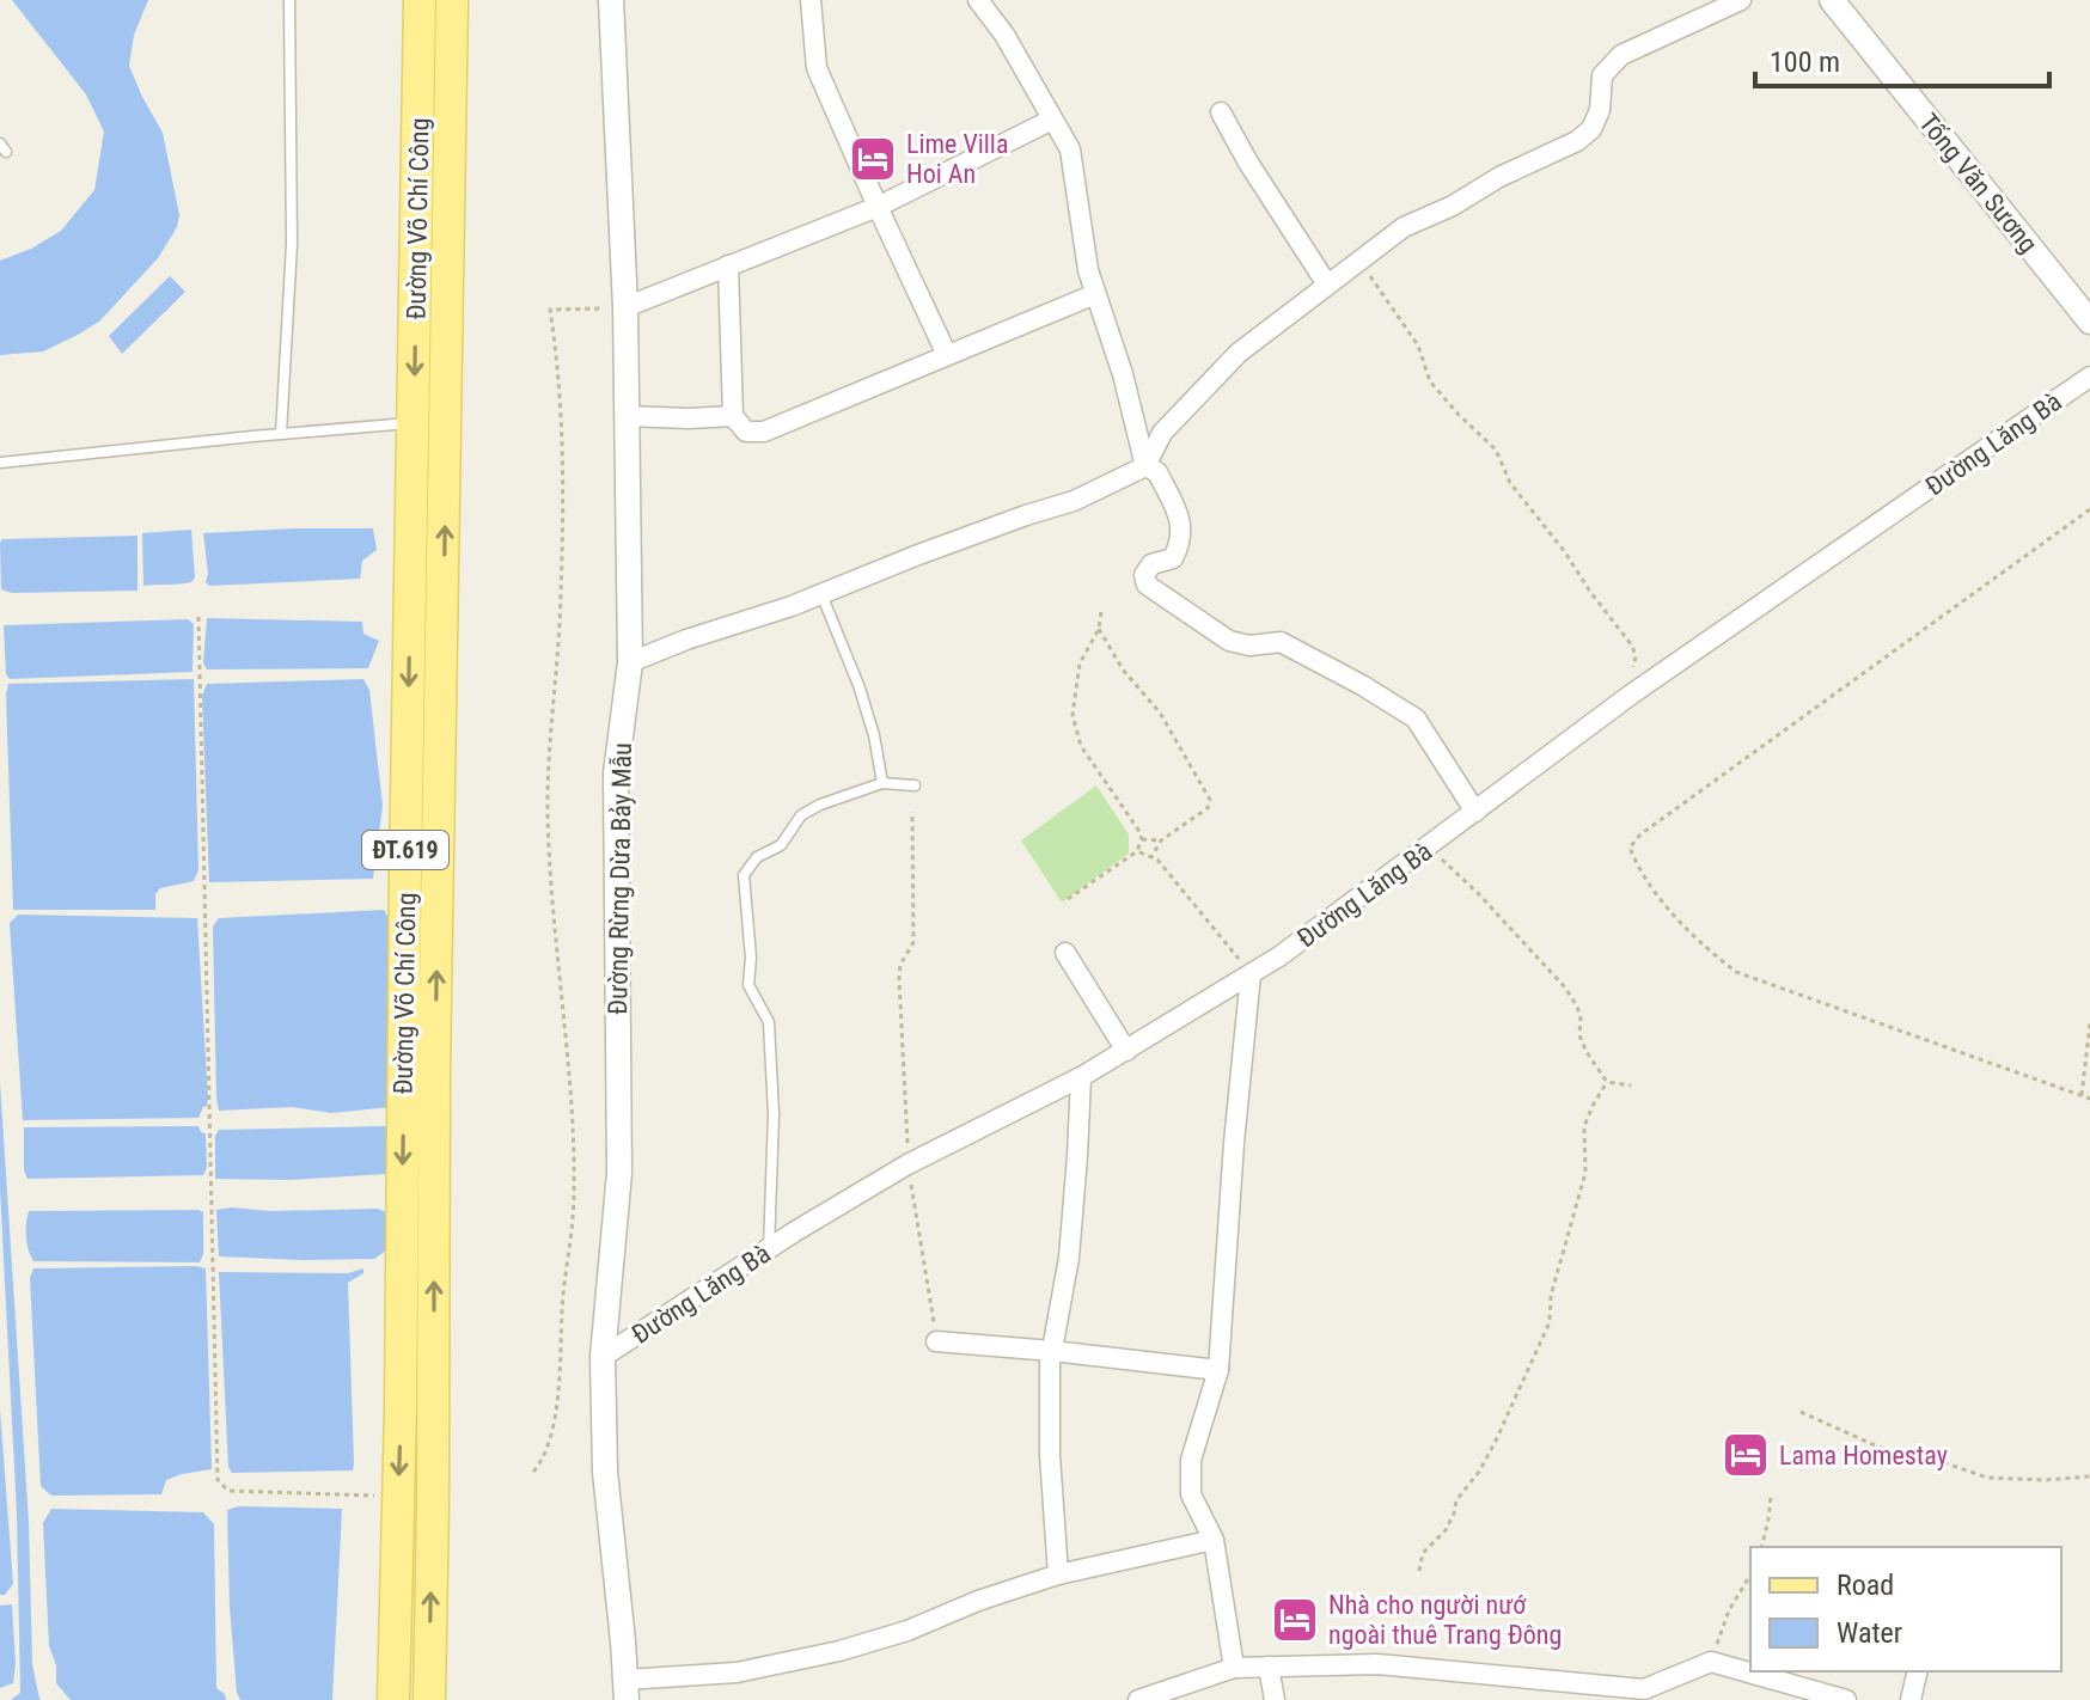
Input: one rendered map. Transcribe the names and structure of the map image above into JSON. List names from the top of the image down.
{
  "streets": {
    "main road": ["Đường Võ Chí Công", "ĐT.619"],
    "street": ["Tống Văn Sương", "Đường Lăng Bà", "Đường Rừng Dừa Bảy Mẫu"]
  },
  "crossings": [
    ["Đường Lăng Bà", "Đường Rừng Dừa Bảy Mẫu"]
  ],
  "places": {
    "hotel": ["Lime Villa Hoi An", "Lama Homestay", "Nhà cho người nướ ngoài thuê Trang Đông"]
  },
  "legend": ["Road", "Water"],
  "scale_bar": "100 m"
}
